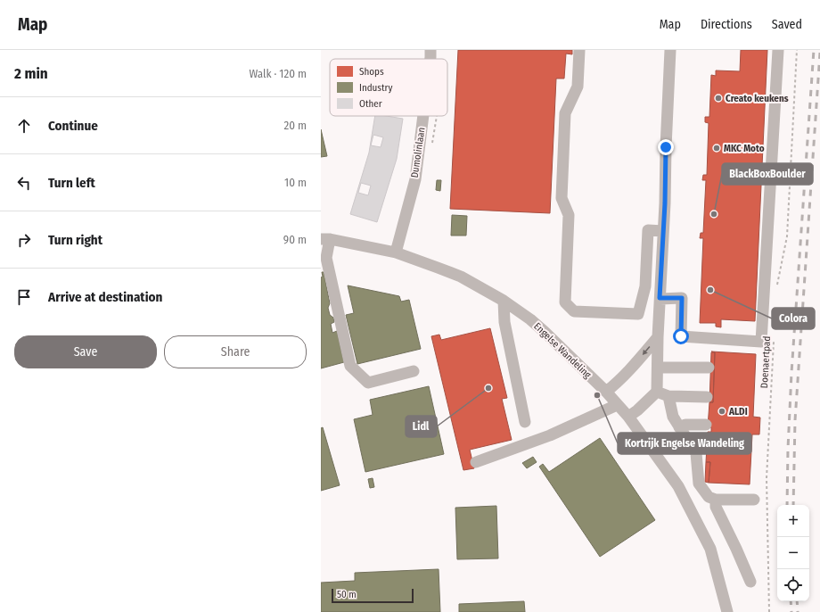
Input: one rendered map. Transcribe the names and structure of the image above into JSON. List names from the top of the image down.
{
  "streets": {
    "street": ["Dumolinlaan", "Engelse Wandeling"],
    "path": ["Doenaertpad"]
  },
  "crossings": [
    ["Dumolinlaan", "Engelse Wandeling"]
  ],
  "places": [
    "Creato keukens",
    "MKC Moto",
    "BlackBoxBoulder",
    "Colora",
    "Lidl",
    "Kortrijk Engelse Wandeling",
    "ALDI"
  ],
  "legend": ["Shops", "Industry", "Other"],
  "scale_bar": "50 m",
  "page": {
    "header": "Map",
    "nav": ["Map", "Directions", "Saved"],
    "heading": ["2 min", "Walk · 120 m"],
    "list": [
      ["Continue", "20 m"],
      ["Turn left", "10 m"],
      ["Turn right", "90 m"],
      "Arrive at destination"
    ],
    "buttons": ["Save", "Share"],
    "map_buttons": ["+", "−"],
    "scale": "50 m"
  }
}
